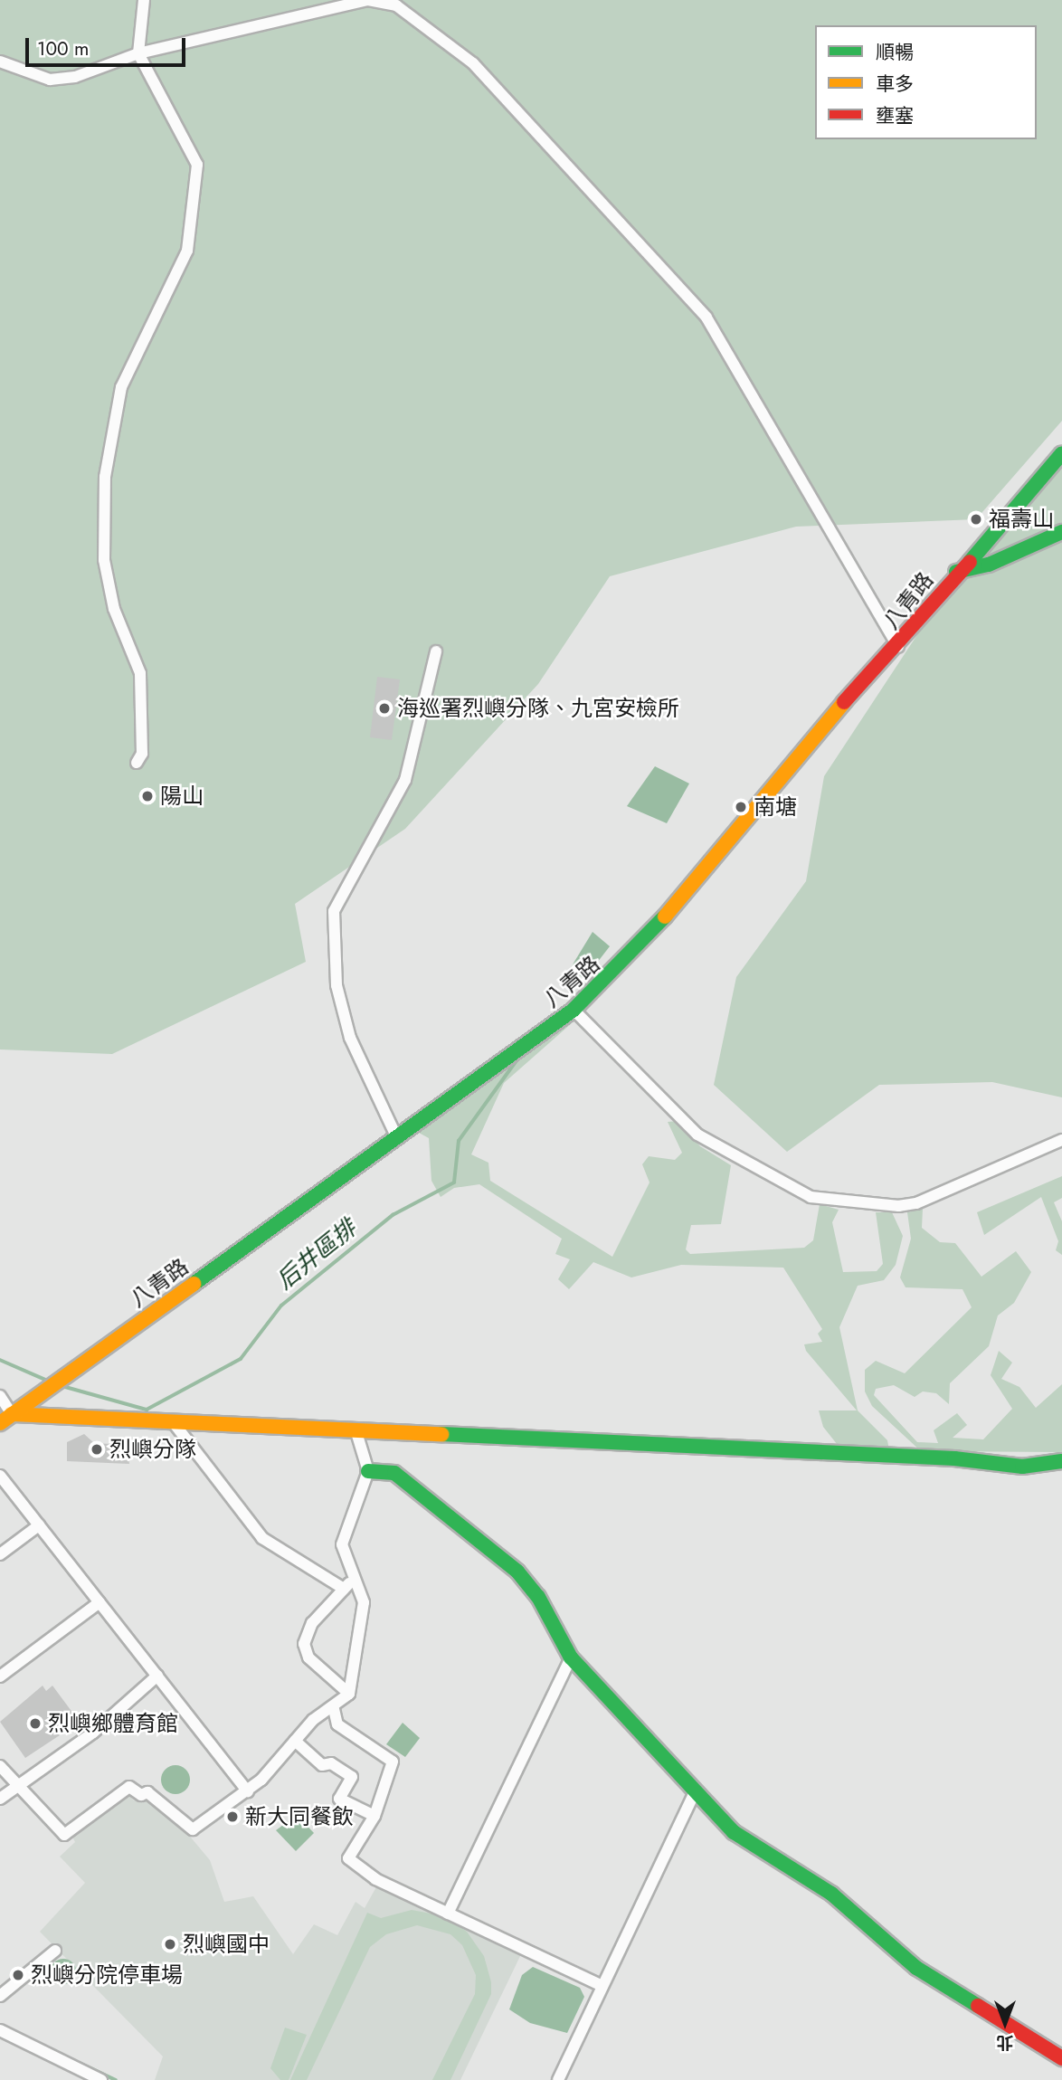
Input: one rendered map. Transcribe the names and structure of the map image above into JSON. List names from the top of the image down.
{
  "streets": {
    "street": ["八青路"]
  },
  "water": ["后井區排"],
  "places": [
    "福壽山",
    "海巡署烈嶼分隊、九宮安檢所",
    "陽山",
    "南塘",
    "烈嶼分隊",
    "烈嶼鄉體育館",
    "新大同餐飲",
    "烈嶼國中",
    "烈嶼分院停車場"
  ],
  "legend": ["順暢", "車多", "壅塞"],
  "scale_bar": "100 m",
  "north": "bottom"
}
